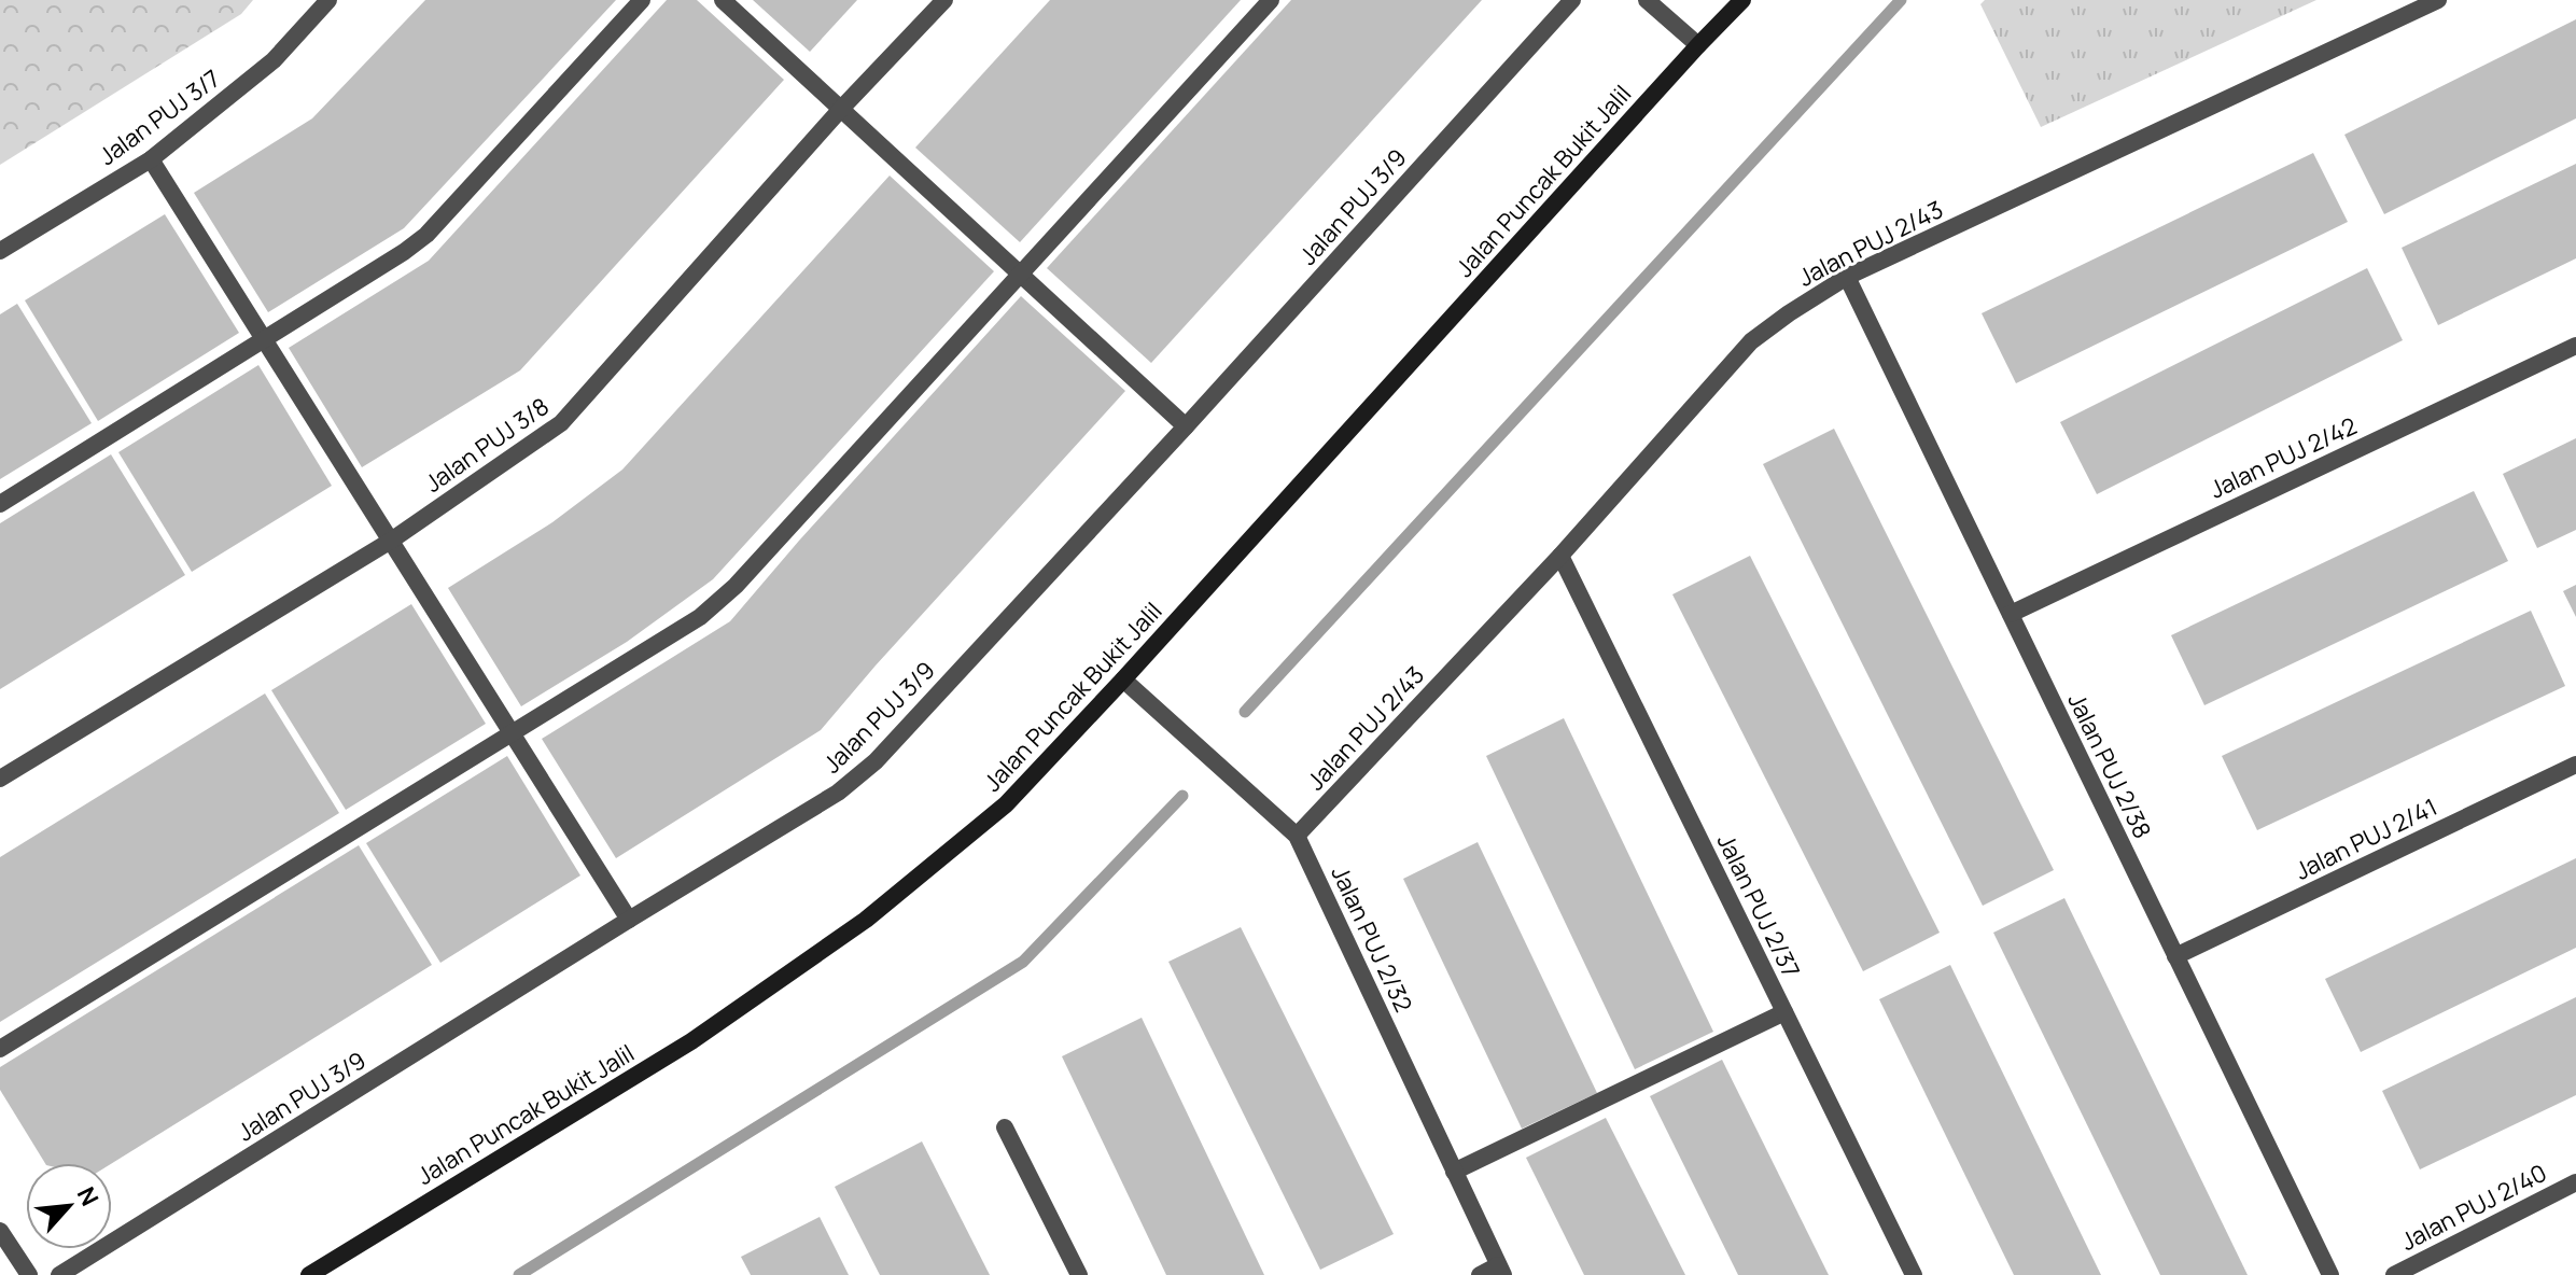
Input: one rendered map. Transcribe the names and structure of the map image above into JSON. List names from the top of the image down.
{
  "streets": {
    "street": [
      "Jalan PUJ 3/7",
      "Jalan Puncak Bukit Jalil",
      "Jalan PUJ 3/9",
      "Jalan PUJ 2/43",
      "Jalan PUJ 3/8",
      "Jalan PUJ 2/42",
      "Jalan PUJ 2/38",
      "Jalan PUJ 2/41",
      "Jalan PUJ 2/37",
      "Jalan PUJ 2/32",
      "Jalan PUJ 2/40"
    ]
  },
  "crossings": [
    ["Jalan Puncak Bukit Jalil", "Jalan PUJ 2/32"],
    ["Jalan PUJ 2/43", "Jalan PUJ 2/38"],
    ["Jalan PUJ 2/43", "Jalan PUJ 2/37"],
    ["Jalan PUJ 2/43", "Jalan PUJ 2/32"],
    ["Jalan PUJ 2/42", "Jalan PUJ 2/38"],
    ["Jalan PUJ 2/38", "Jalan PUJ 2/41"]
  ],
  "north": "top right"
}
